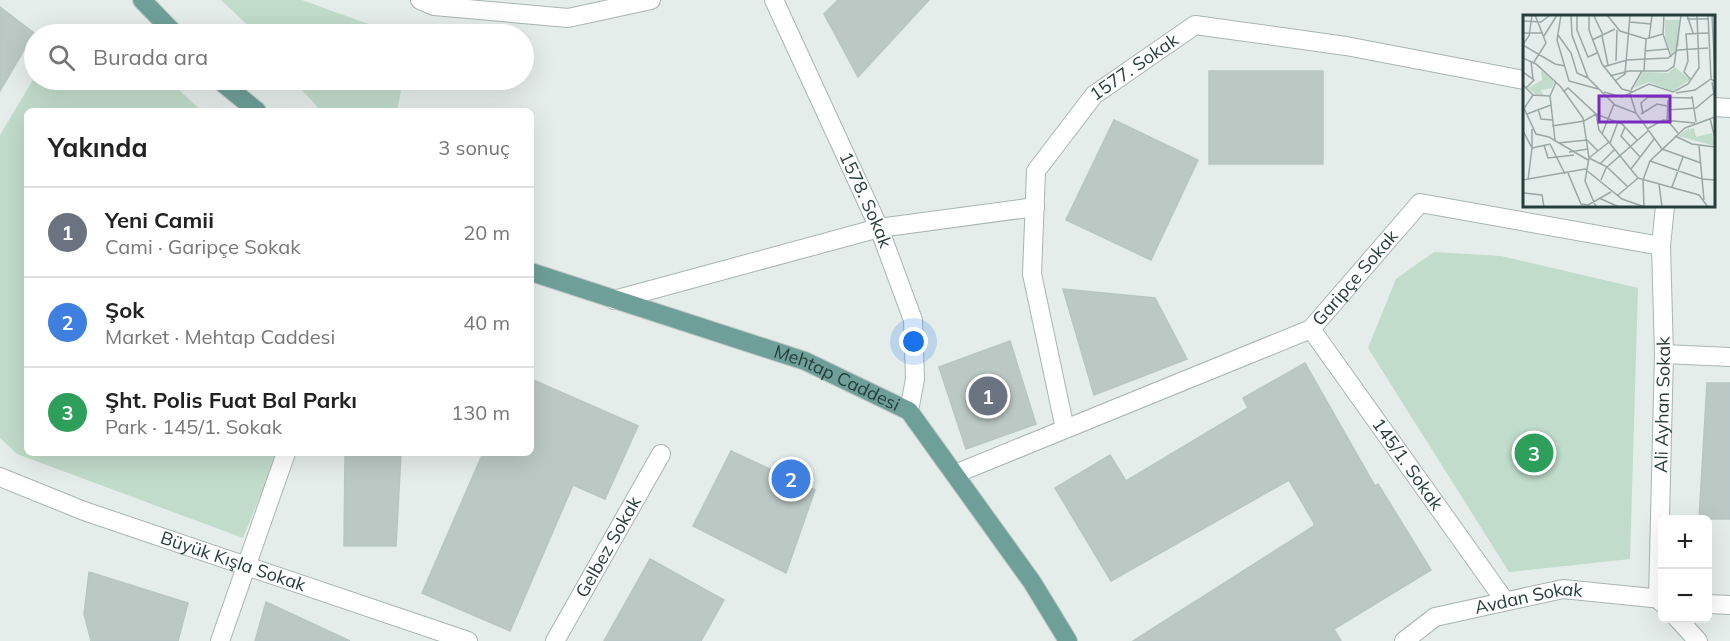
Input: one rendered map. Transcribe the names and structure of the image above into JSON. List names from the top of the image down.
{
  "streets": {
    "main road": ["Mehtap Caddesi"],
    "street": [
      "1577. Sokak",
      "1578. Sokak",
      "Garipçe Sokak",
      "Ali Ayhan Sokak",
      "145/1. Sokak",
      "Gelbez Sokak",
      "Büyük Kışla Sokak",
      "Avdan Sokak"
    ]
  },
  "crossings": [
    ["1577. Sokak", "Garipçe Sokak"],
    ["1578. Sokak", "Mehtap Caddesi"],
    ["Garipçe Sokak", "Mehtap Caddesi"],
    ["Garipçe Sokak", "Ali Ayhan Sokak"],
    ["Garipçe Sokak", "145/1. Sokak"],
    ["145/1. Sokak", "Avdan Sokak"]
  ],
  "page": {
    "search": "Burada ara",
    "heading": ["Yakında", "3 sonuç"],
    "list": [
      {
        "mark": "1",
        "name": "Yeni Camii",
        "note": "Cami · Garipçe Sokak",
        "value": "20 m"
      },
      {
        "mark": "2",
        "name": "Şok",
        "note": "Market · Mehtap Caddesi",
        "value": "40 m"
      },
      {
        "mark": "3",
        "name": "Şht. Polis Fuat Bal Parkı",
        "note": "Park · 145/1. Sokak",
        "value": "130 m"
      }
    ],
    "pins": ["1", "3", "2"],
    "map_buttons": ["+", "−"]
  }
}
